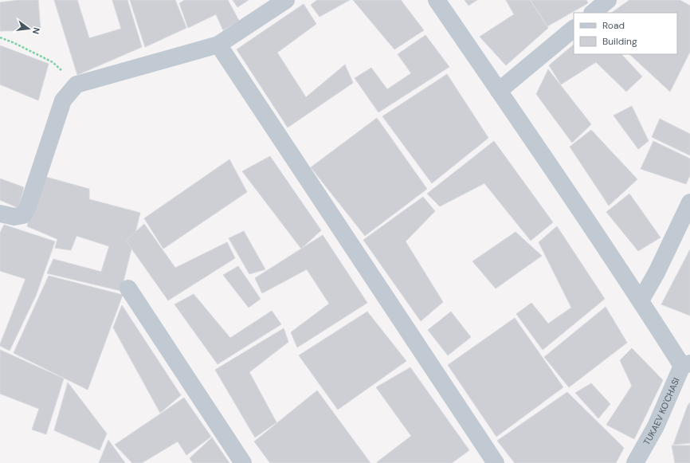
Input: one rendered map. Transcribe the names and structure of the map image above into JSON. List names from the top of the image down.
{
  "streets": {
    "street": ["TUKAEV KO'CHASI"]
  },
  "legend": ["Road", "Building"],
  "north": "right"
}
